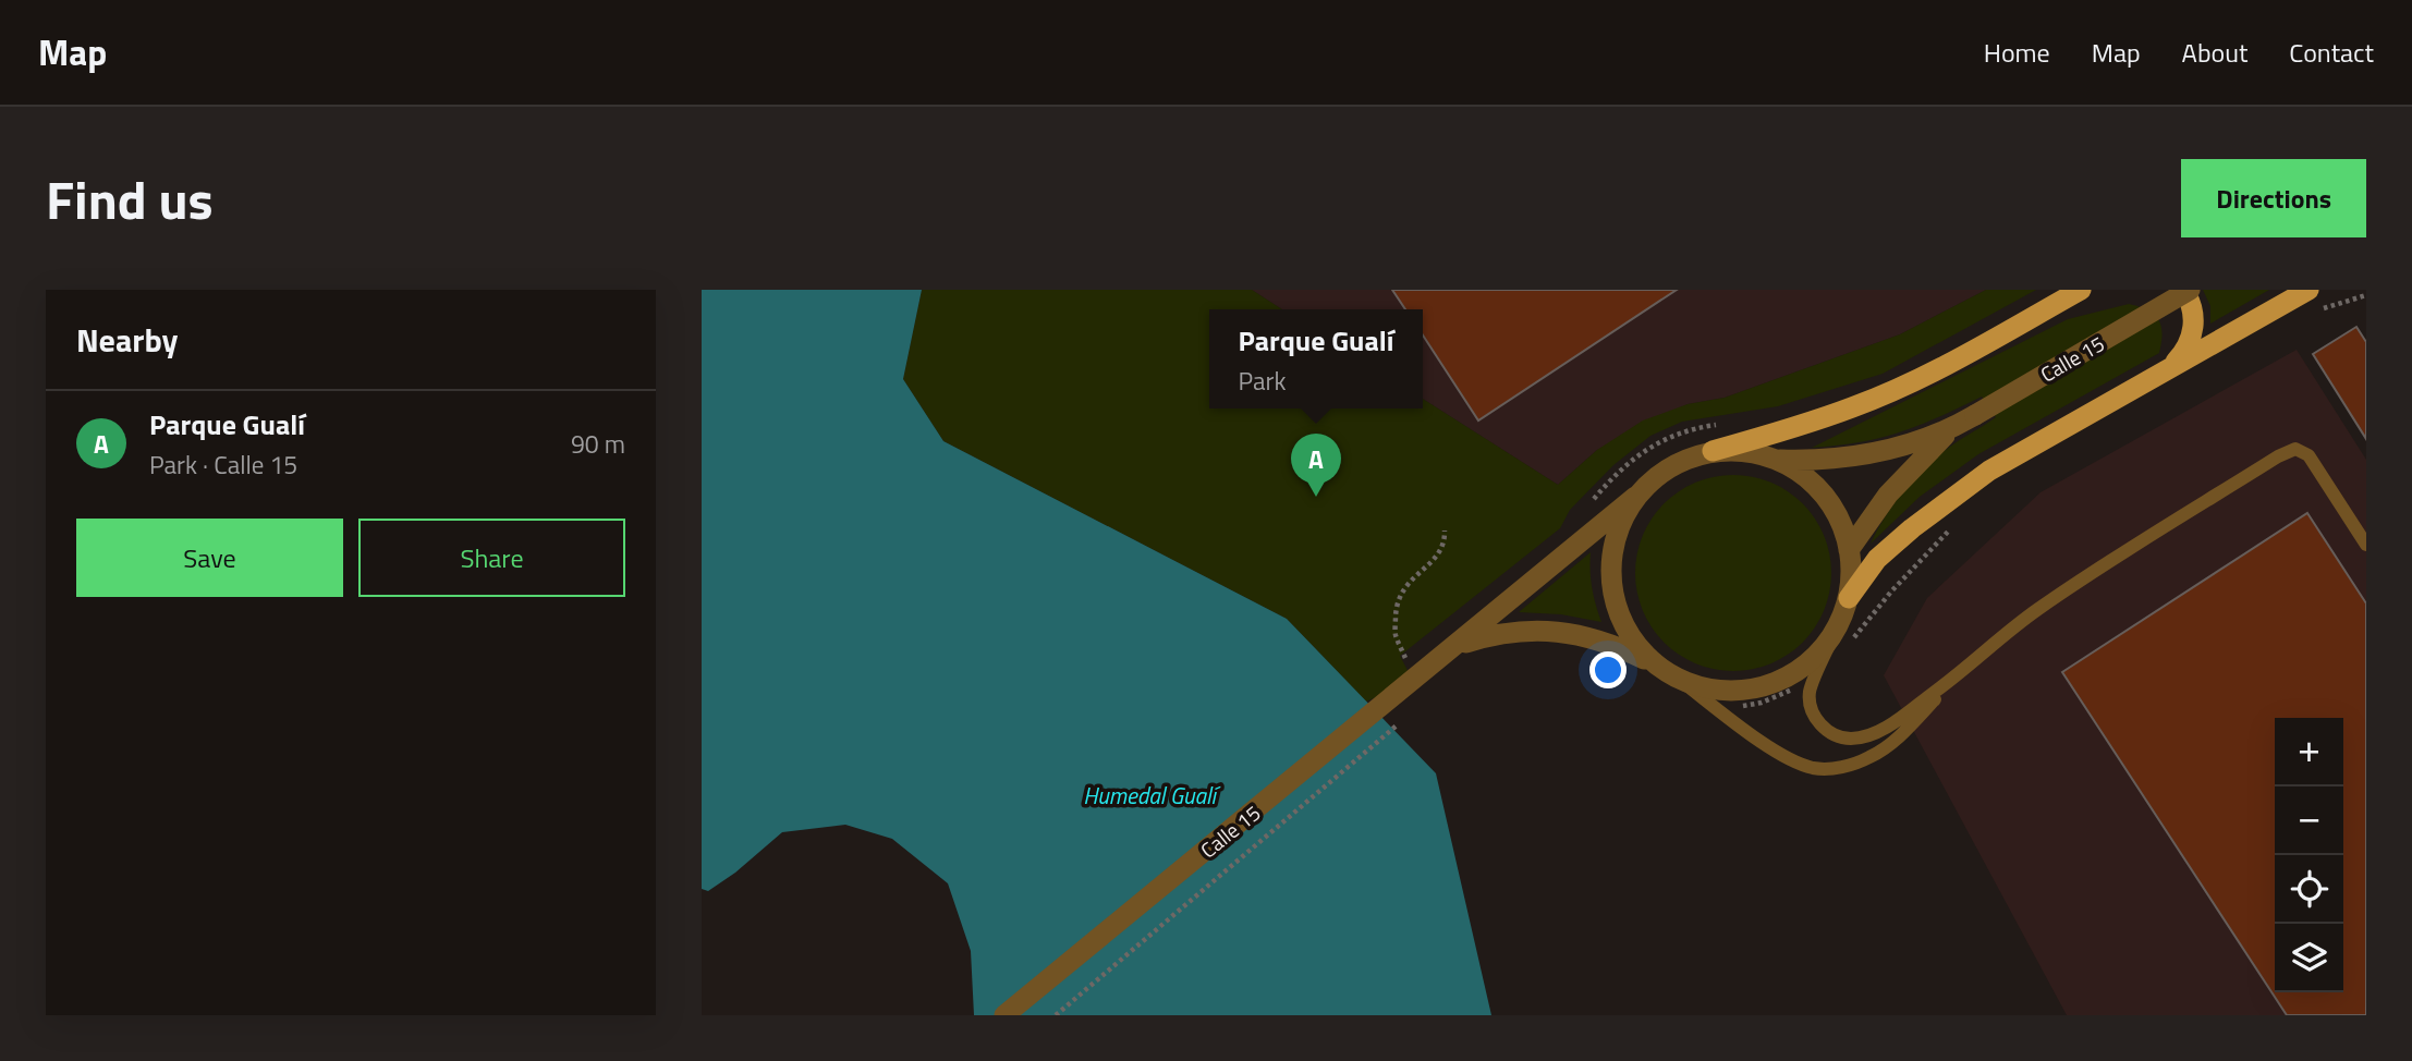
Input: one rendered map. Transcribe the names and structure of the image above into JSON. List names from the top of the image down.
{
  "streets": {
    "street": ["Calle 15"]
  },
  "water": ["Humedal Gualí"],
  "page": {
    "header": "Map",
    "nav": [
      "Home",
      "Map",
      "About",
      "Contact"
    ],
    "title": "Find us",
    "buttons": [
      "Directions",
      ["Save", "Share"]
    ],
    "heading": "Nearby",
    "popup": ["Parque Gualí", "Park"],
    "list": [
      {
        "mark": "A",
        "name": "Parque Gualí",
        "note": "Park · Calle 15",
        "value": "90 m"
      }
    ],
    "pins": "A",
    "map_buttons": ["+", "−"]
  }
}
